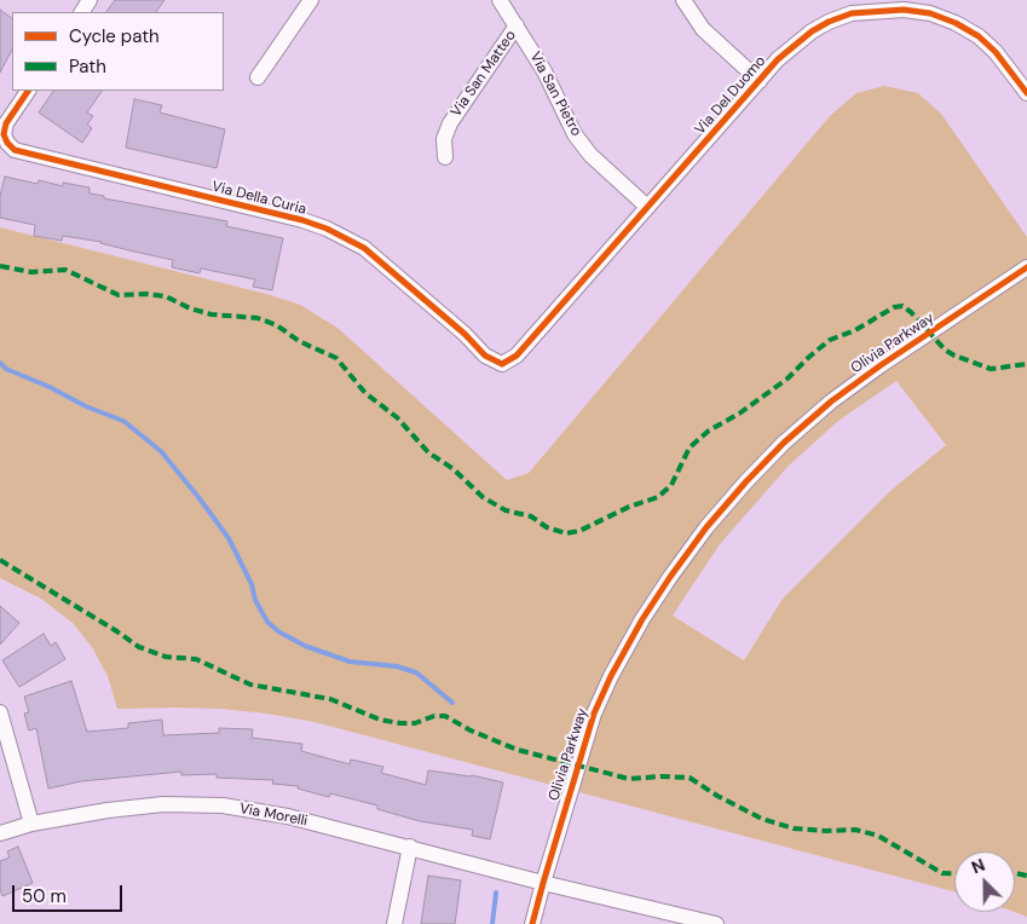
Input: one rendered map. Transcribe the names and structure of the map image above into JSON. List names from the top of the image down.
{
  "streets": {
    "street": [
      "Via San Matteo",
      "Via San Pietro",
      "Via Del Duomo",
      "Via Della Curia",
      "Olivia Parkway",
      "Via Morelli"
    ]
  },
  "crossings": [
    ["Via San Matteo", "Via San Pietro"],
    ["Via San Pietro", "Via Del Duomo"],
    ["Via Del Duomo", "Via Della Curia"],
    ["Olivia Parkway", "Via Morelli"]
  ],
  "legend": ["Cycle path", "Path"],
  "scale_bar": "50 m",
  "north": "top left"
}
